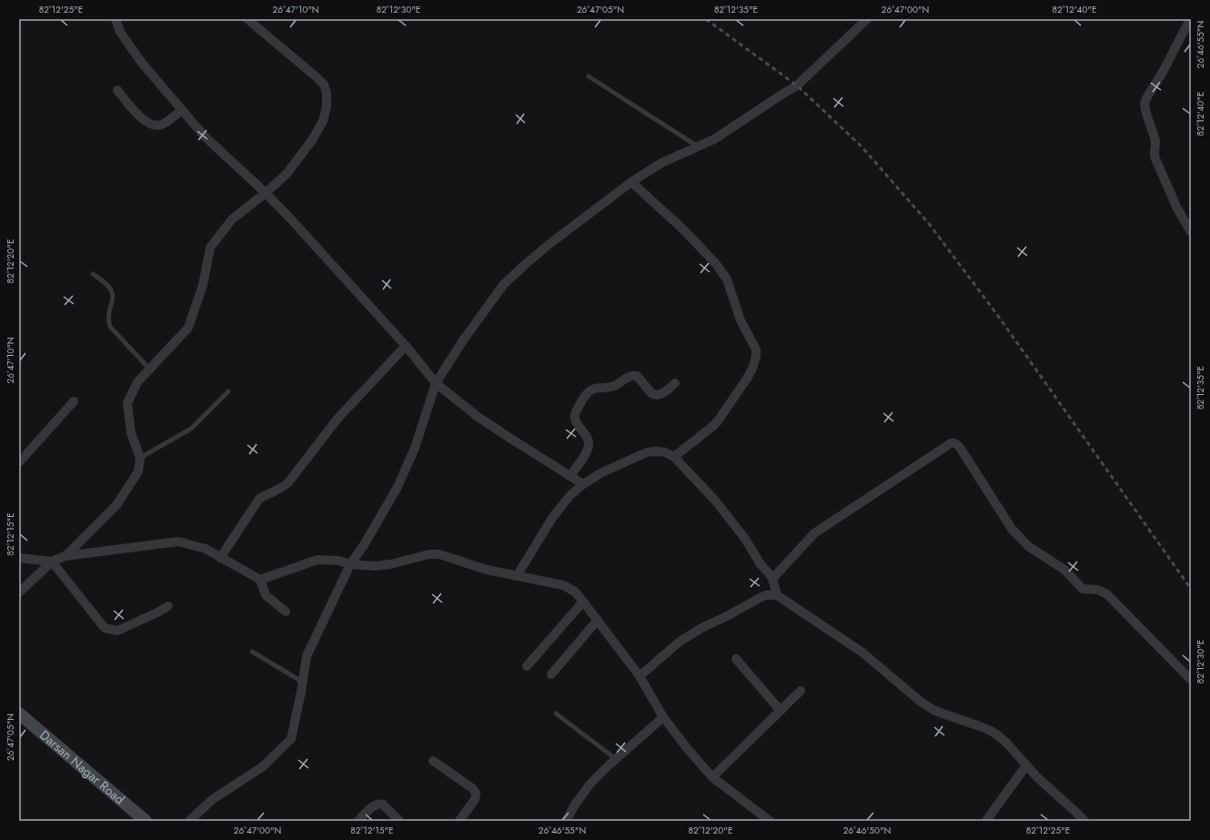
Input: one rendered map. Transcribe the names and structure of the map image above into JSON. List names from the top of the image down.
{
  "streets": {
    "street": ["Darsan Nagar Road"]
  },
  "coordinates": [
    "82°12'25\"E",
    "26°47'10\"N",
    "82°12'30\"E",
    "26°47'05\"N",
    "82°12'35\"E",
    "26°47'00\"N",
    "82°12'40\"E",
    "26°46'55\"N",
    "82°12'20\"E",
    "82°12'15\"E",
    "26°46'50\"N"
  ]
}
